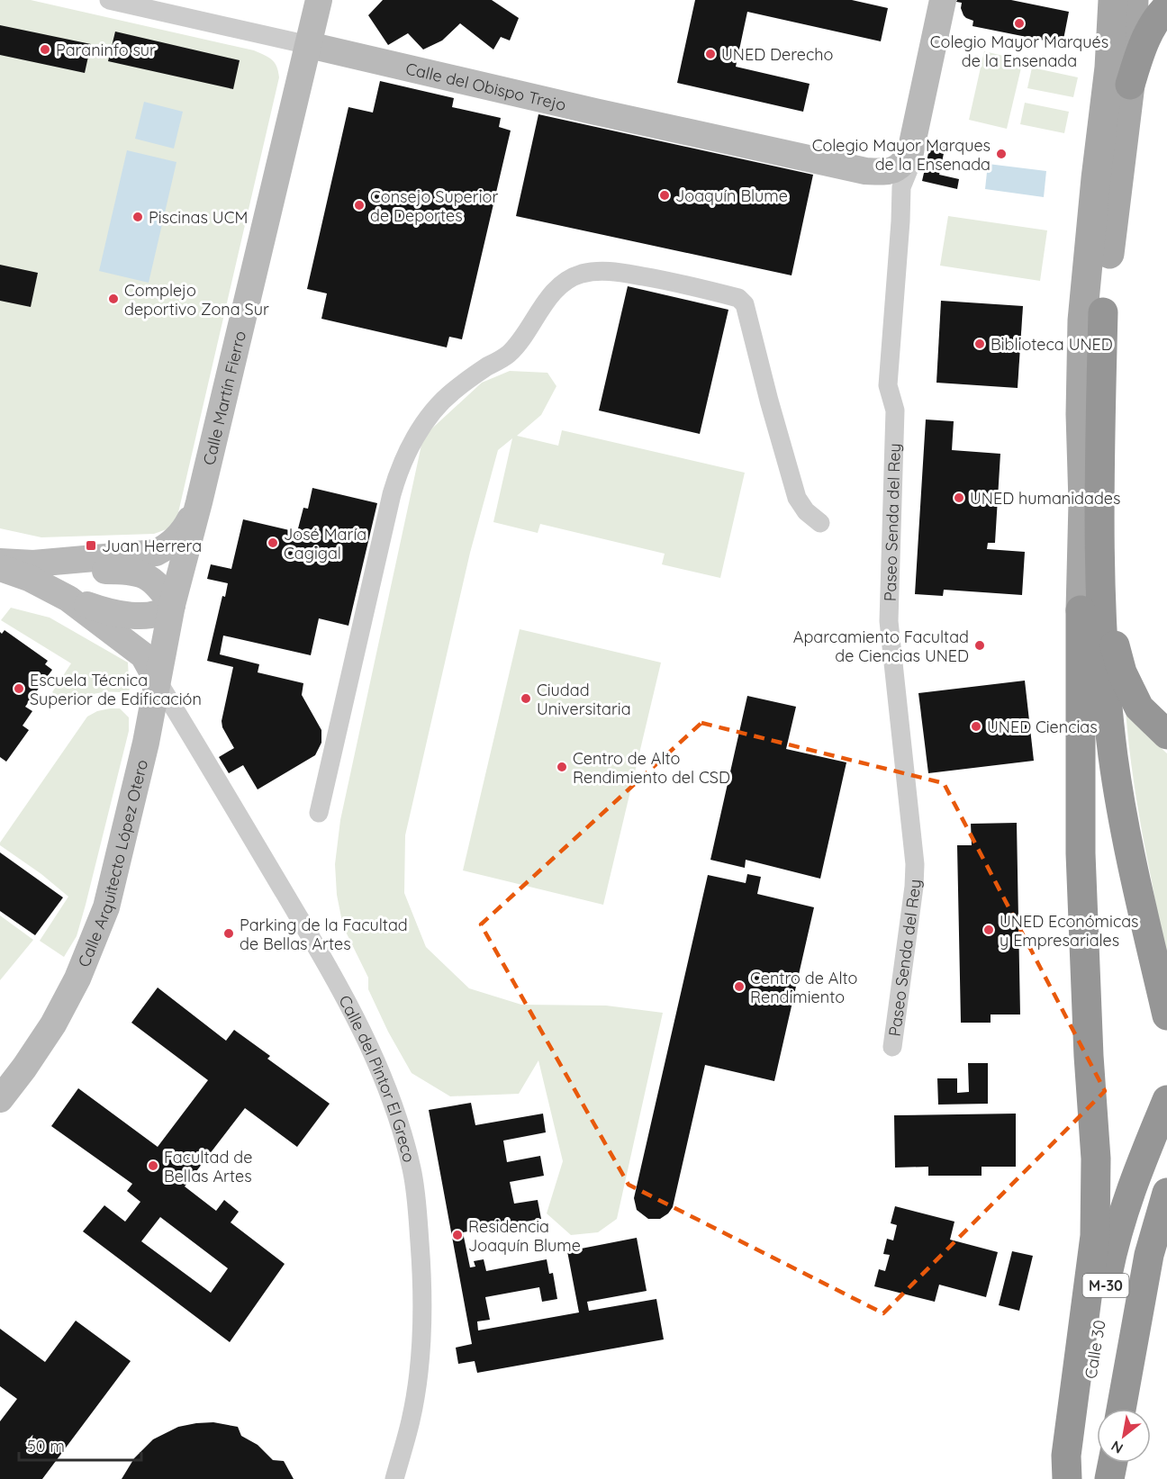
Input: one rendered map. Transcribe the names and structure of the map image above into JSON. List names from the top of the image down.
{
  "streets": {
    "highway": ["M-30", "Calle 30"],
    "street": [
      "Calle del Obispo Trejo",
      "Calle Martín Fierro",
      "Paseo Senda del Rey",
      "Calle Arquitecto López Otero",
      "Calle del Pintor El Greco"
    ]
  },
  "crossings": [
    ["Calle del Obispo Trejo", "Calle Martín Fierro"],
    ["Calle del Obispo Trejo", "Paseo Senda del Rey"],
    ["Calle Martín Fierro", "Calle Arquitecto López Otero"],
    ["Calle Arquitecto López Otero", "Calle del Pintor El Greco"]
  ],
  "places": {
    "other": [
      "Colegio Mayor Marqués de la Ensenada",
      "Paraninfo sur",
      "UNED Derecho",
      "Colegio Mayor Marques de la Ensenada",
      "Joaquín Blume",
      "Consejo Superior de Deportes",
      "Piscinas UCM",
      "Complejo deportivo Zona Sur",
      "Biblioteca UNED",
      "UNED humanidades",
      "José María Cagigal",
      "Aparcamiento Facultad de Ciencias UNED",
      "Escuela Técnica Superior de Edificación",
      "Ciudad Universitaria",
      "UNED Ciencias",
      "Centro de Alto Rendimiento del CSD",
      "UNED Económicas y Empresariales",
      "Parking de la Facultad de Bellas Artes",
      "Centro de Alto Rendimiento",
      "Facultad de Bellas Artes",
      "Residencia Joaquín Blume"
    ],
    "transit": ["Juan Herrera"]
  },
  "scale_bar": "50 m",
  "north": "bottom left"
}
